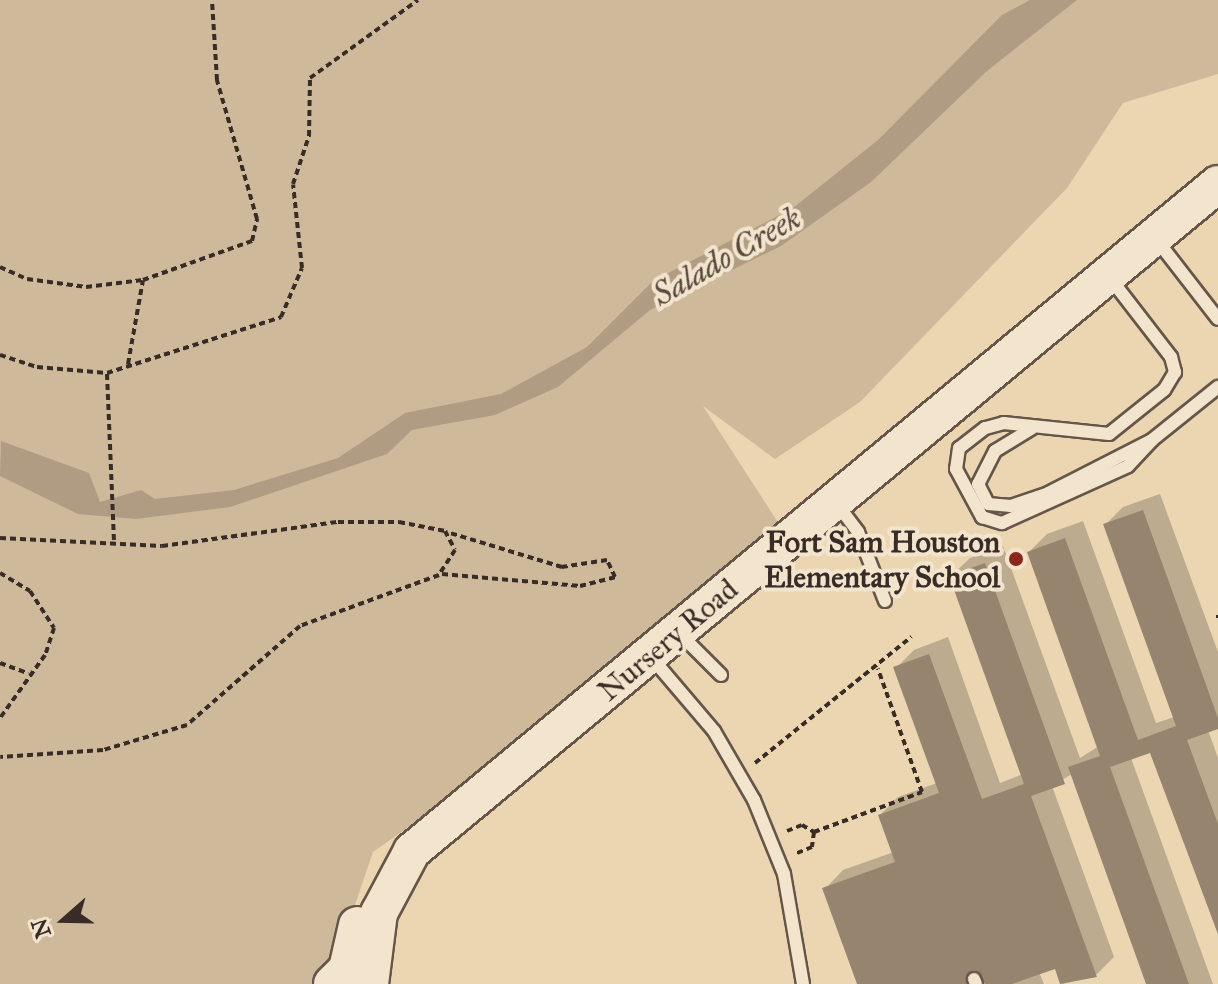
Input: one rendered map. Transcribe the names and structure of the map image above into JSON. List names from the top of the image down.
{
  "streets": {
    "street": ["Nursery Road"]
  },
  "water": ["Salado Creek"],
  "places": ["Fort Sam Houston Elementary School"],
  "north": "left"
}
